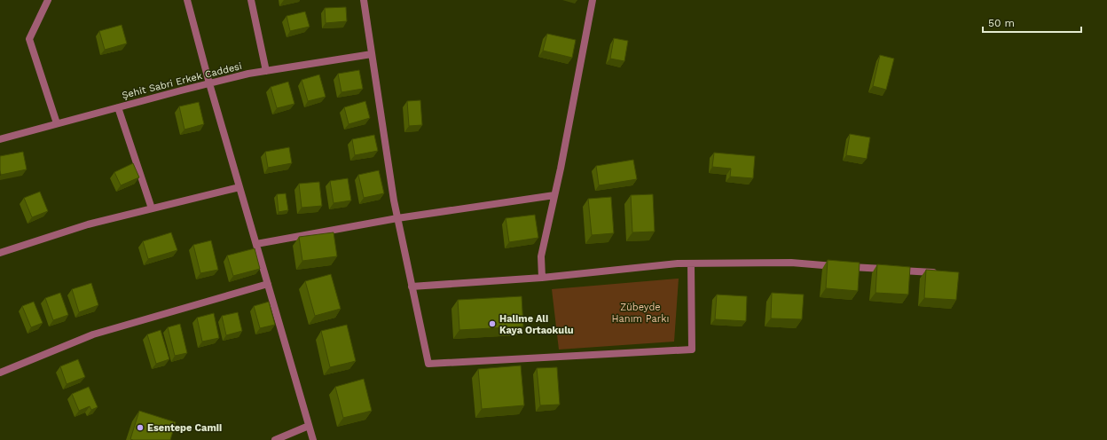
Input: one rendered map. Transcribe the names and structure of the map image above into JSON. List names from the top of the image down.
{
  "streets": {
    "street": ["Şehit Sabri Erkek Caddesi"]
  },
  "parks": ["Zübeyde Hanım Parkı"],
  "places": ["Halime Ali Kaya Ortaokulu", "Esentepe Camii"],
  "scale_bar": "50 m"
}
